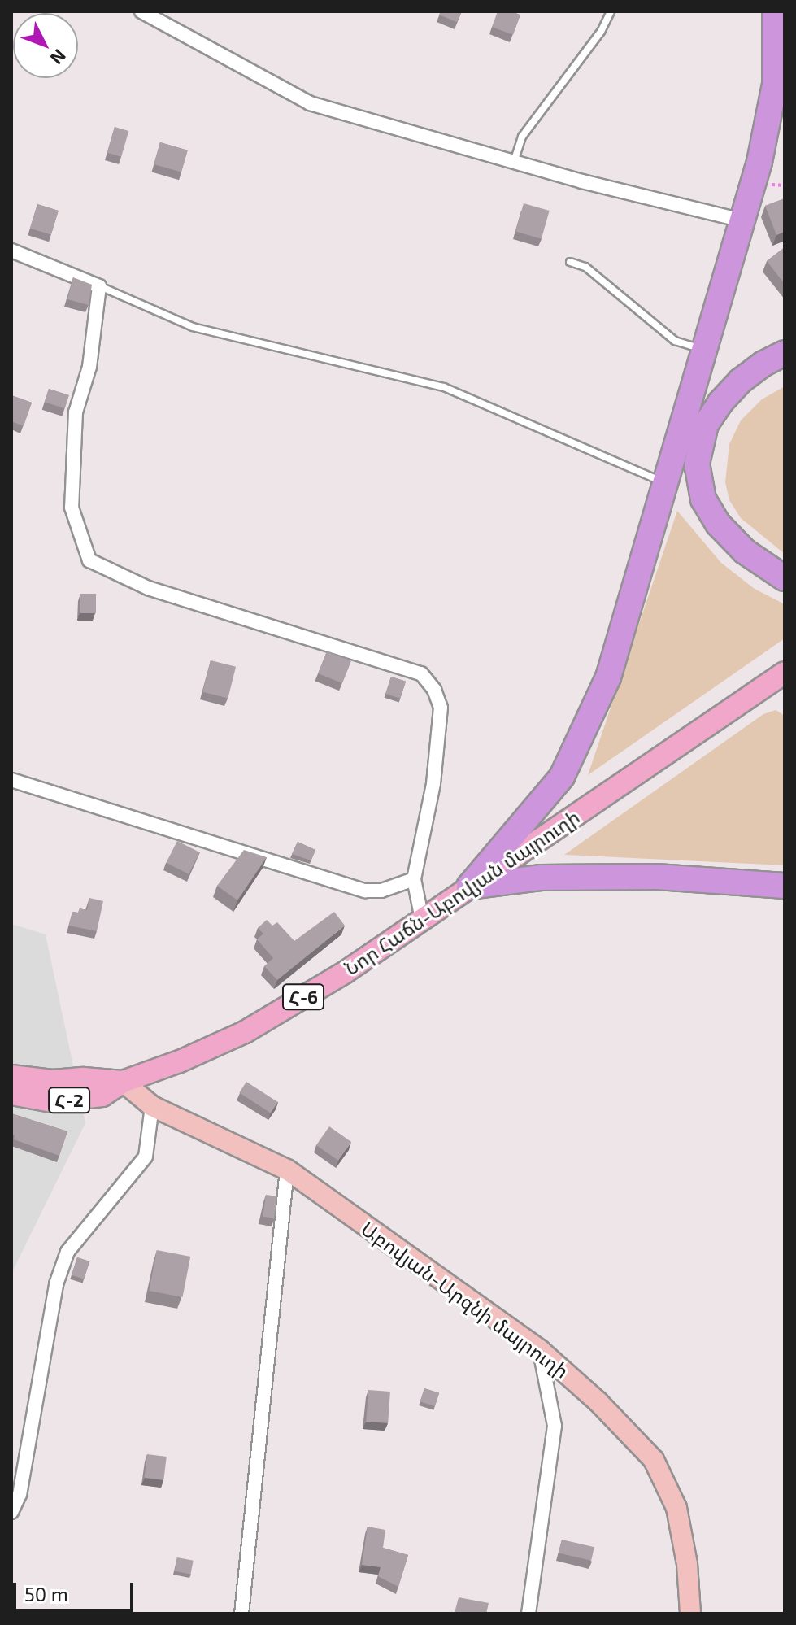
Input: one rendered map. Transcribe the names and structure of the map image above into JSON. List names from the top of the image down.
{
  "streets": {
    "main road": [
      "Նոր Հաճն-Աբովյան մայրուղի",
      "Հ-6",
      "Հ-2",
      "Աբովյան-Արզնի մայրուղի"
    ]
  },
  "crossings": [
    ["Նոր Հաճն-Աբովյան մայրուղի", "Հ-2"],
    ["Նոր Հաճն-Աբովյան մայրուղի", "Աբովյան-Արզնի մայրուղի"],
    ["Հ-2", "Աբովյան-Արզնի մայրուղի"]
  ],
  "scale_bar": "50 m",
  "north": "bottom right"
}
